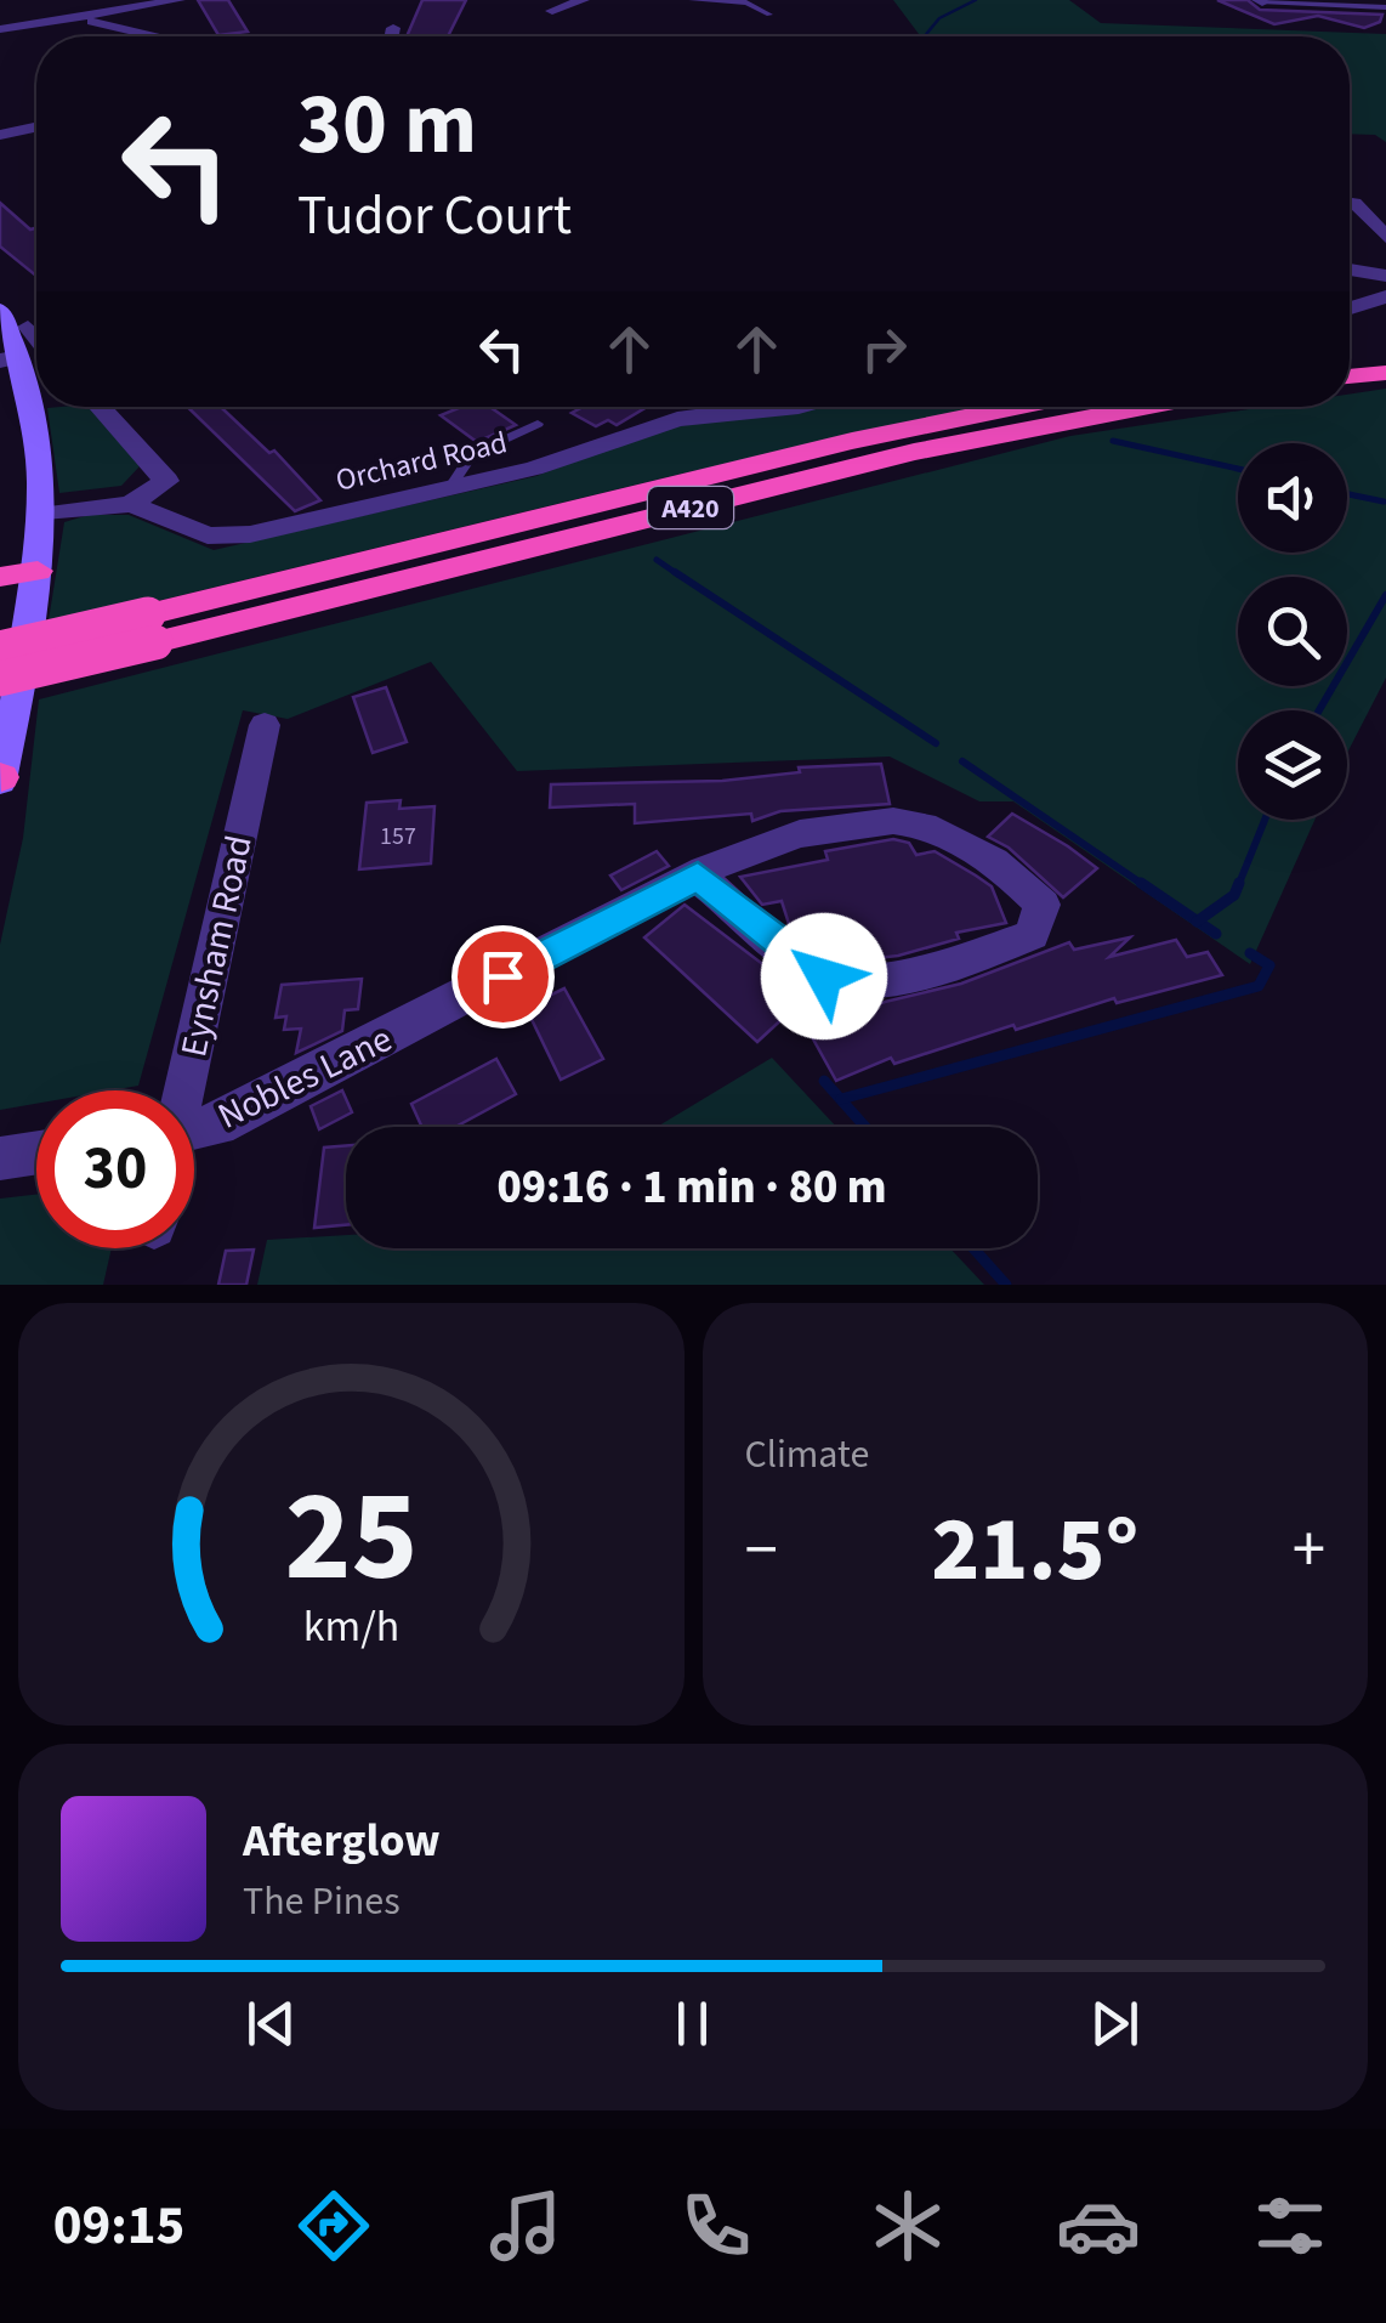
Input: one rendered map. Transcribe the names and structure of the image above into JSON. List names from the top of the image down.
{
  "streets": {
    "highway": ["A420"],
    "street": ["Orchard Road", "Eynsham Road", "Nobles Lane"]
  },
  "house_numbers": ["157"],
  "page": {
    "turn": ["30 m", "Tudor Court"],
    "limit": "30",
    "trip": "09:16 · 1 min · 80 m",
    "tile": "Climate",
    "heat": ["−", "21.5°", "+"],
    "song": ["Afterglow", "The Pines"],
    "tabs": "09:15",
    "gauge": ["25", "km/h"]
  }
}
